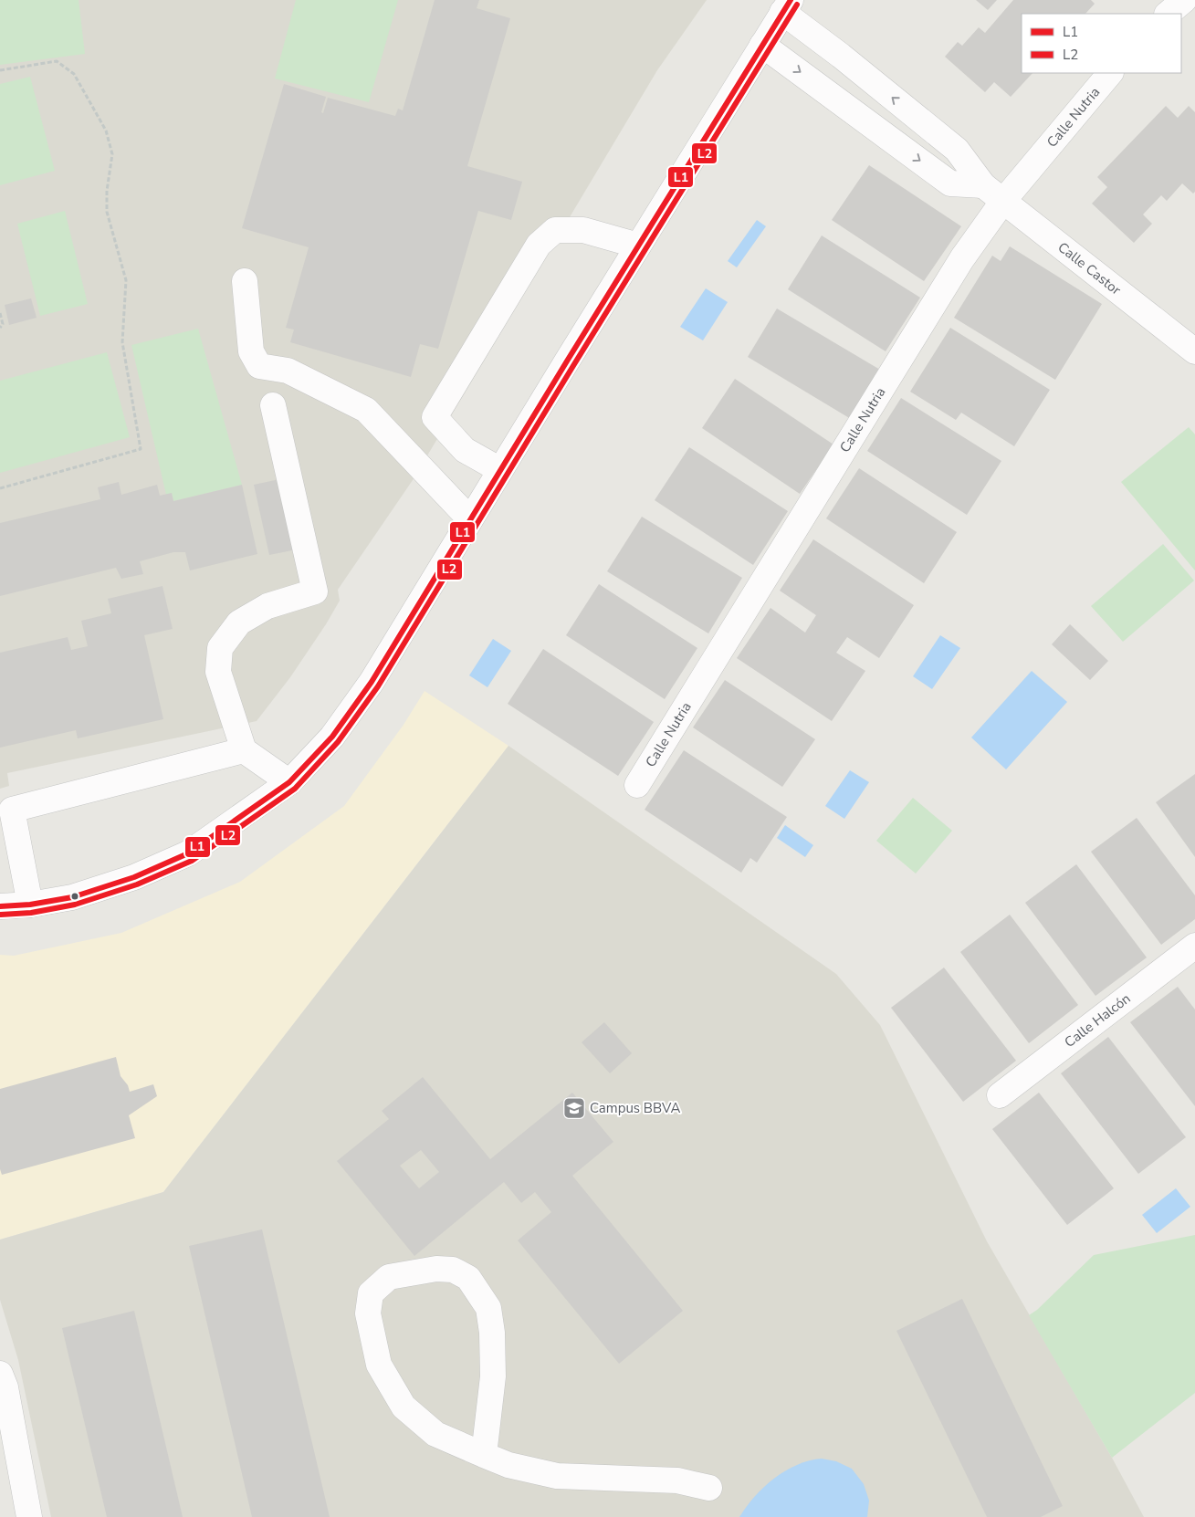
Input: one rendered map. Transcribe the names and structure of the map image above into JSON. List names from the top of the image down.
{
  "streets": {
    "street": ["Calle Nutria", "Calle Castor", "Calle Halcón"]
  },
  "crossings": [
    ["Calle Nutria", "Calle Castor"]
  ],
  "places": {
    "school or university": ["Campus BBVA"]
  },
  "lines": ["transit line L1", "transit line L2"],
  "legend": ["L1", "L2"]
}
